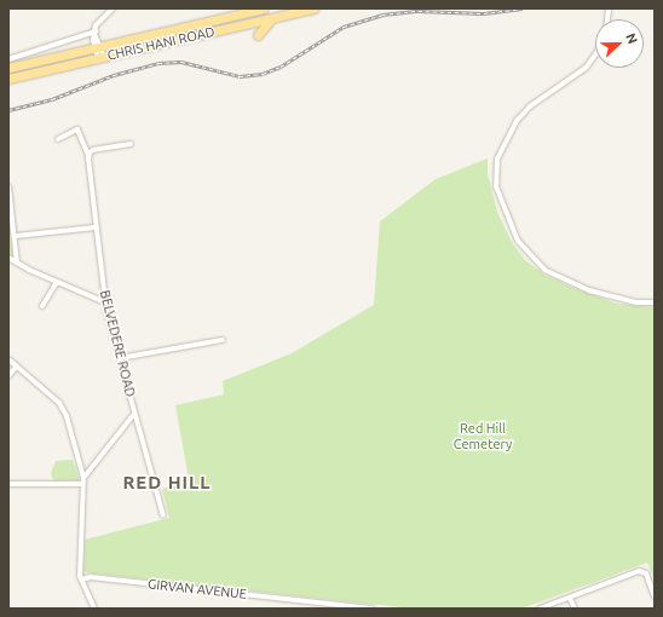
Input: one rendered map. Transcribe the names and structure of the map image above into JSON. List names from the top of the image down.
{
  "streets": {
    "main road": ["CHRIS HANI ROAD"],
    "street": ["BELVEDERE ROAD", "GIRVAN AVENUE"]
  },
  "districts": ["RED HILL"],
  "parks": ["Red Hill Cemetery"],
  "north": "right"
}
